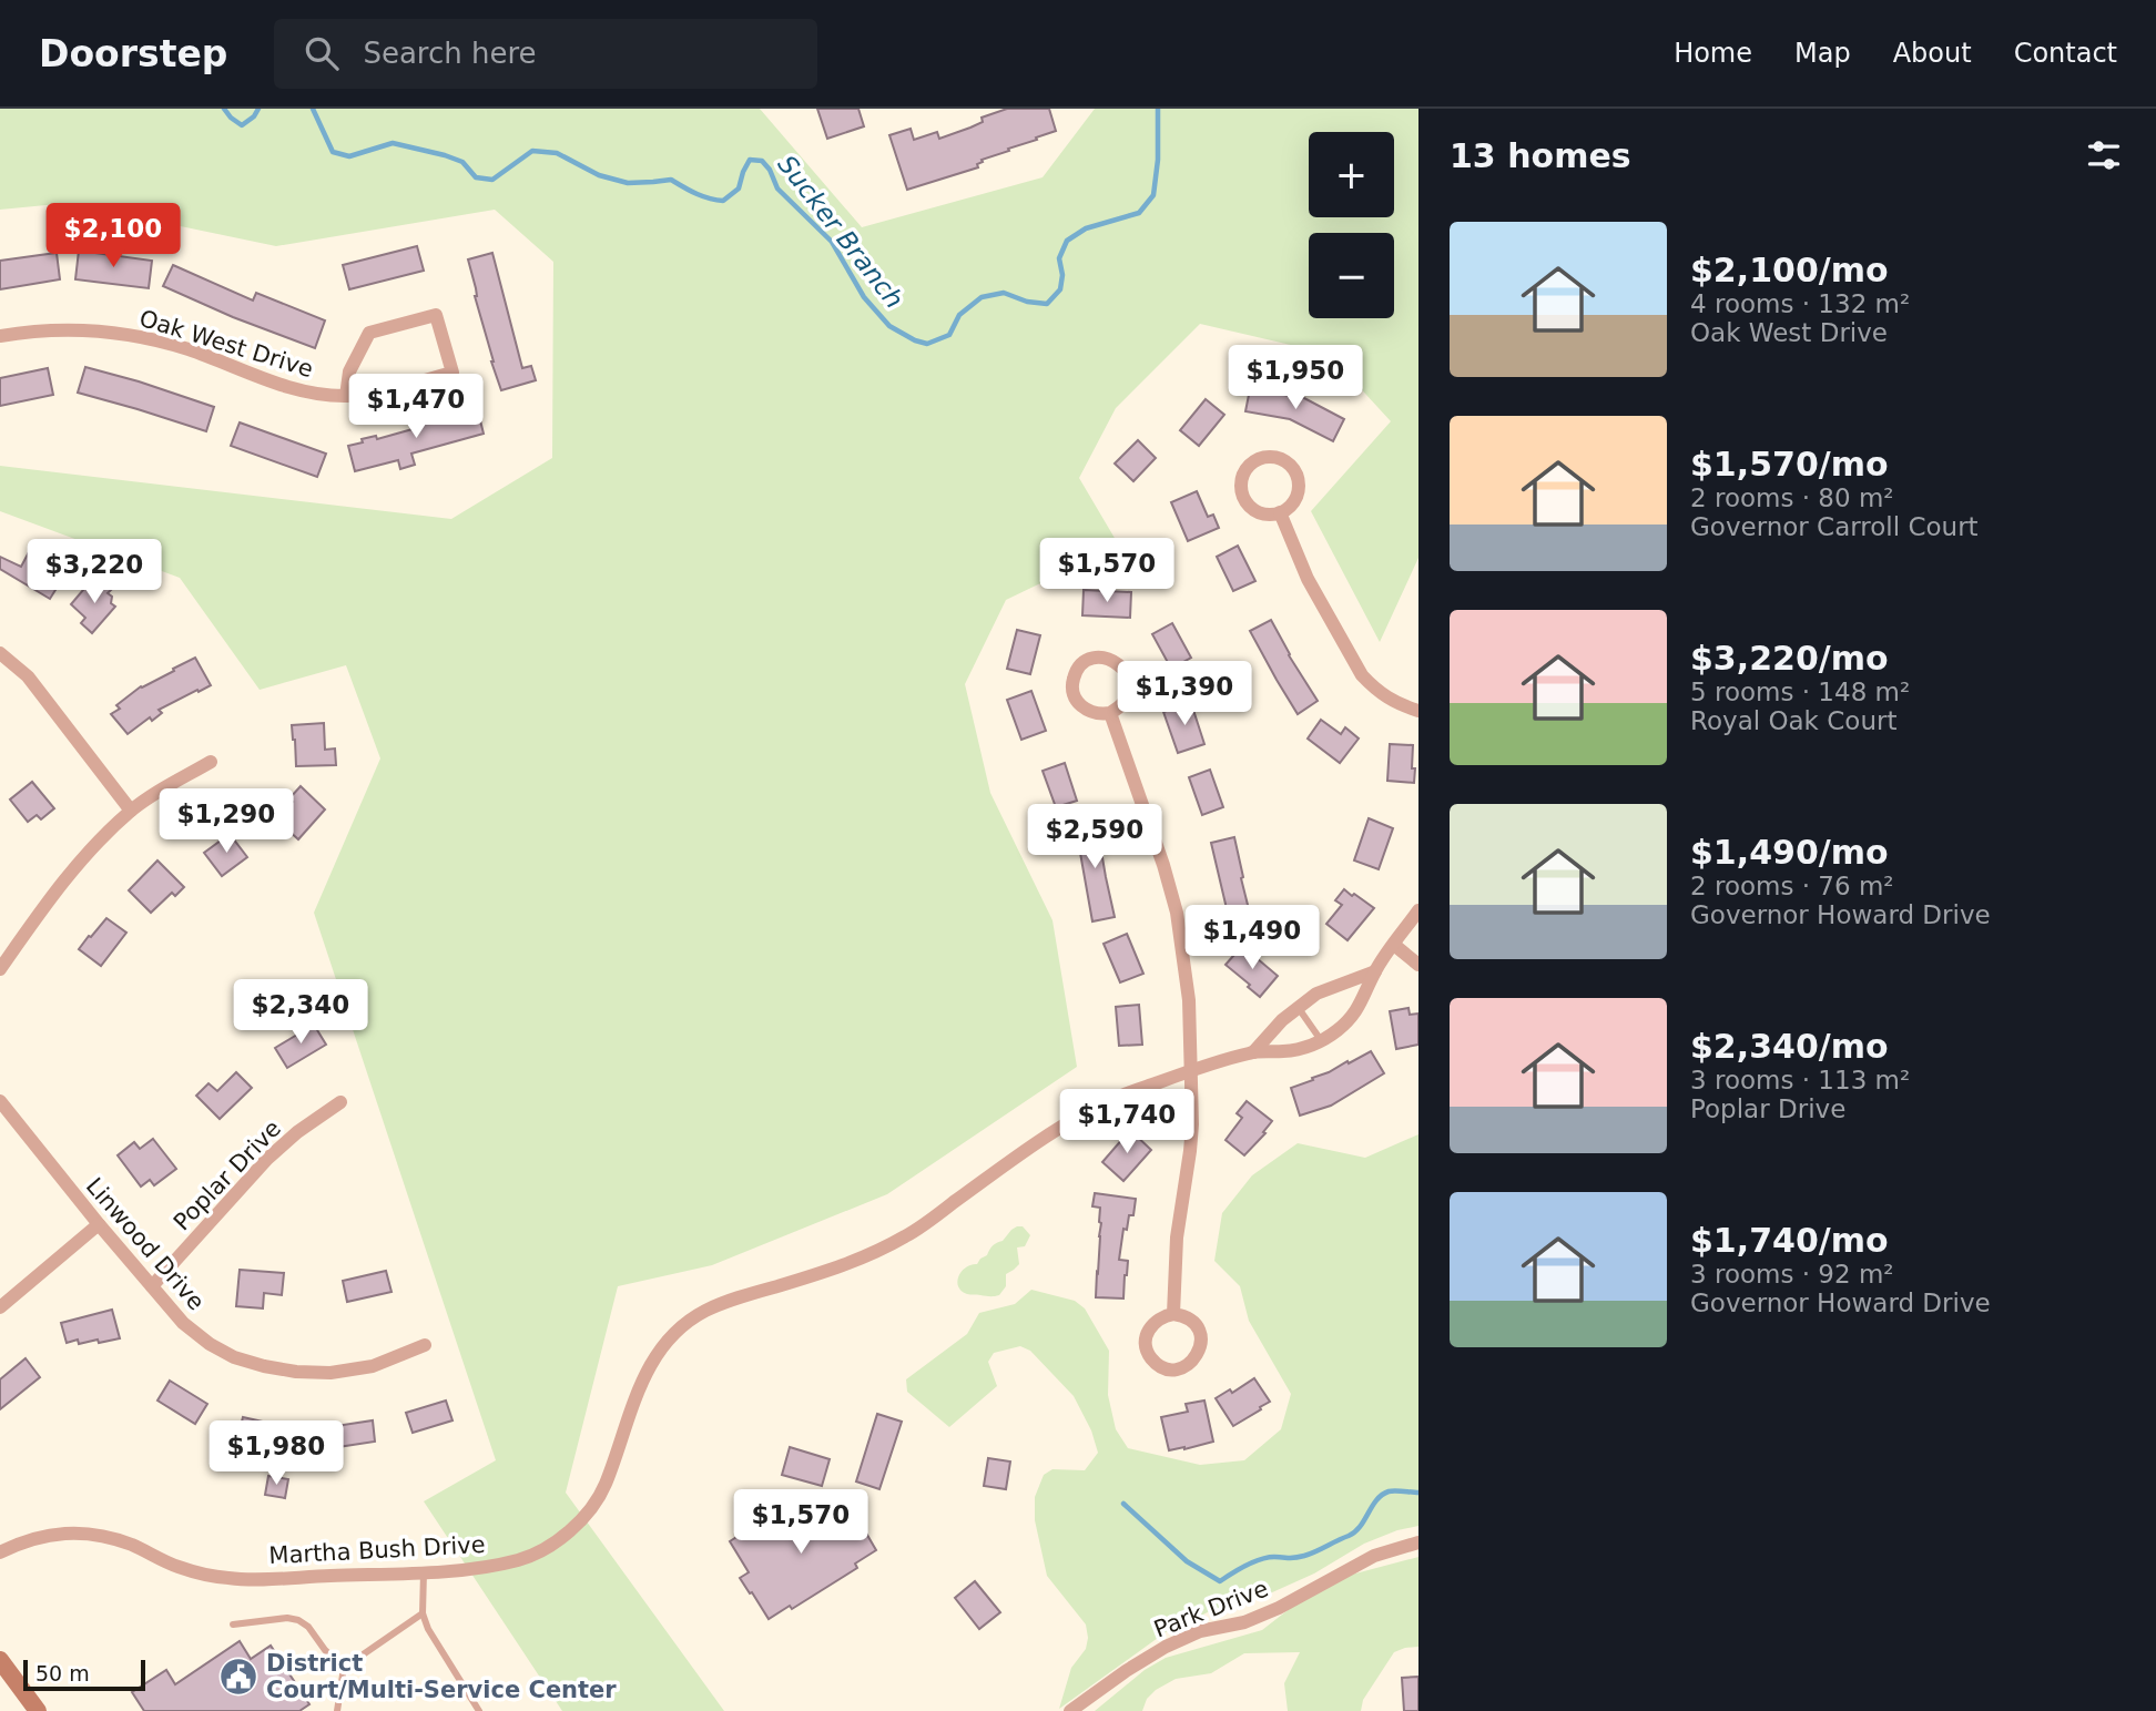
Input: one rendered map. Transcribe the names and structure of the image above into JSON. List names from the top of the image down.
{
  "streets": {
    "street": [
      "Oak West Drive",
      "Poplar Drive",
      "Linwood Drive",
      "Martha Bush Drive",
      "Park Drive"
    ]
  },
  "crossings": [
    ["Poplar Drive", "Linwood Drive"]
  ],
  "water": ["Sucker Branch"],
  "places": {
    "public building": ["District Court/Multi-Service Center"]
  },
  "scale_bar": "50 m",
  "page": {
    "header": "Doorstep",
    "search": "Search here",
    "nav": [
      "Home",
      "Map",
      "About",
      "Contact"
    ],
    "heading": "13 homes",
    "map_buttons": ["+", "−"],
    "list": [
      {
        "name": "$2,100/mo",
        "note": "4 rooms · 132 m² · Oak West Drive"
      },
      {
        "name": "$1,570/mo",
        "note": "2 rooms · 80 m² · Governor Carroll Court"
      },
      {
        "name": "$3,220/mo",
        "note": "5 rooms · 148 m² · Royal Oak Court"
      },
      {
        "name": "$1,490/mo",
        "note": "2 rooms · 76 m² · Governor Howard Drive"
      },
      {
        "name": "$2,340/mo",
        "note": "3 rooms · 113 m² · Poplar Drive"
      },
      {
        "name": "$1,740/mo",
        "note": "3 rooms · 92 m² · Governor Howard Drive"
      }
    ],
    "price": [
      "$2,100",
      "$1,950",
      "$1,470",
      "$1,570",
      "$3,220",
      "$1,390",
      "$1,290",
      "$2,590",
      "$1,490",
      "$2,340",
      "$1,740",
      "$1,980",
      "$1,570"
    ],
    "scale": "50 m"
  }
}
